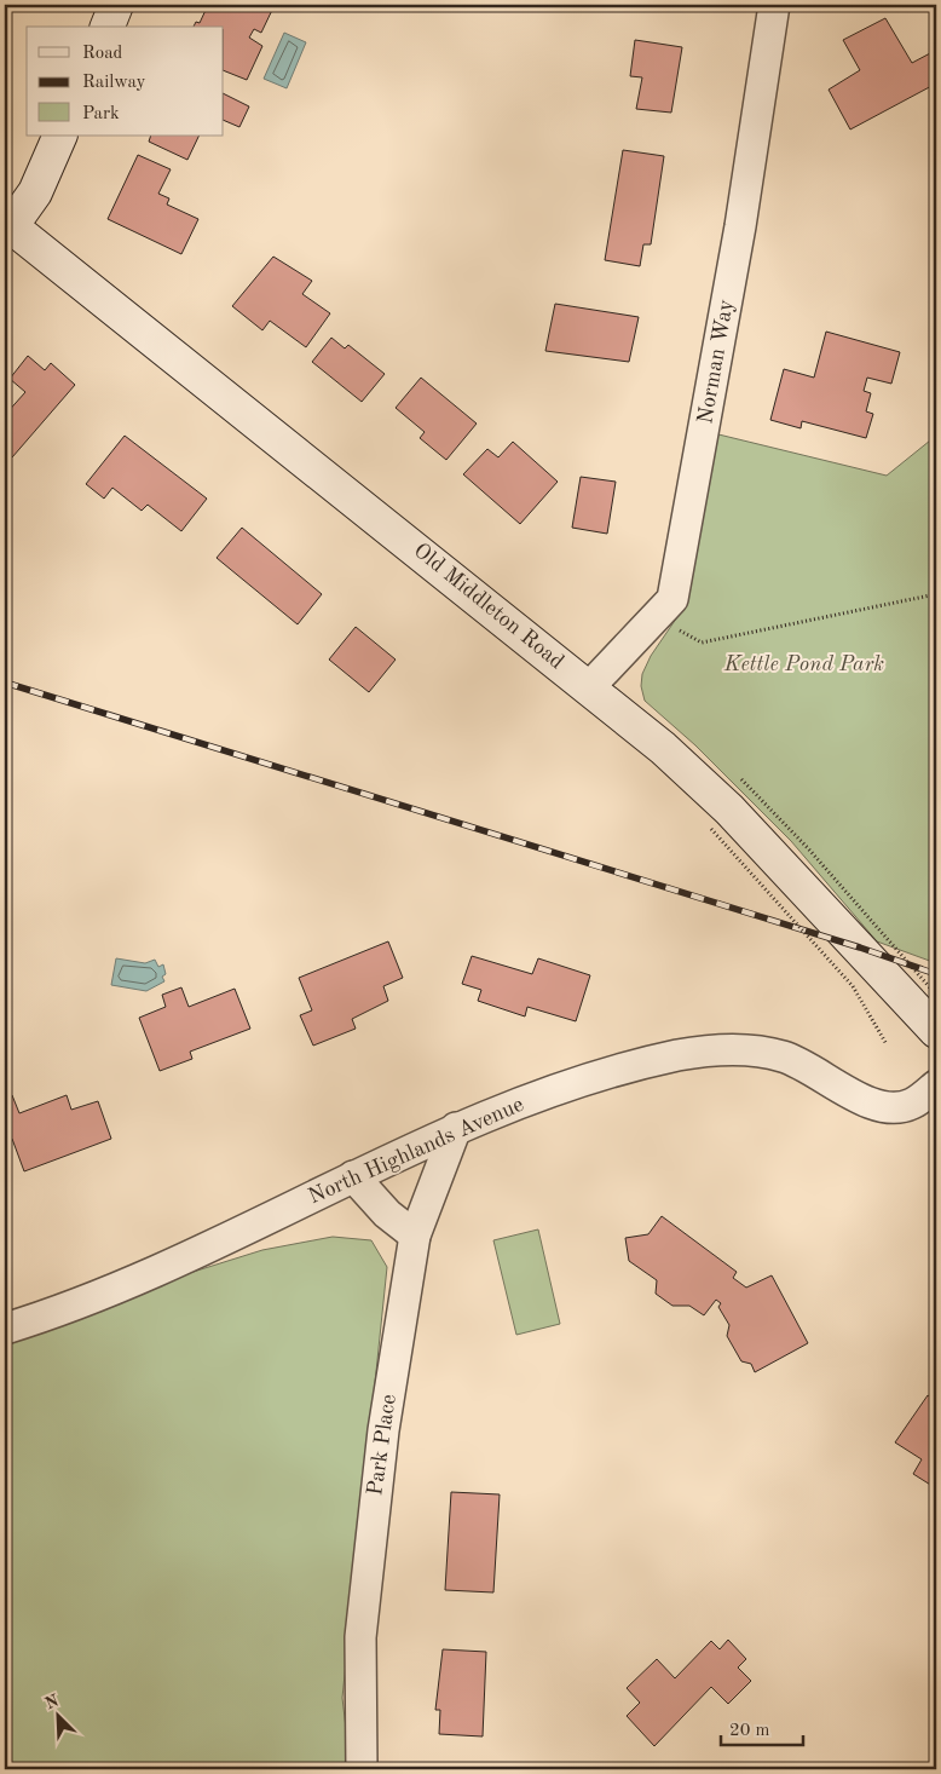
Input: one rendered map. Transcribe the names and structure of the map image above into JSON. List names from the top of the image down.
{
  "streets": {
    "street": [
      "Norman Way",
      "Old Middleton Road",
      "North Highlands Avenue",
      "Park Place"
    ]
  },
  "crossings": [
    ["Norman Way", "Old Middleton Road"],
    ["North Highlands Avenue", "Park Place"]
  ],
  "parks": ["Kettle Pond Park"],
  "legend": ["Road", "Railway", "Park"],
  "scale_bar": "20 m",
  "north": "top left"
}
